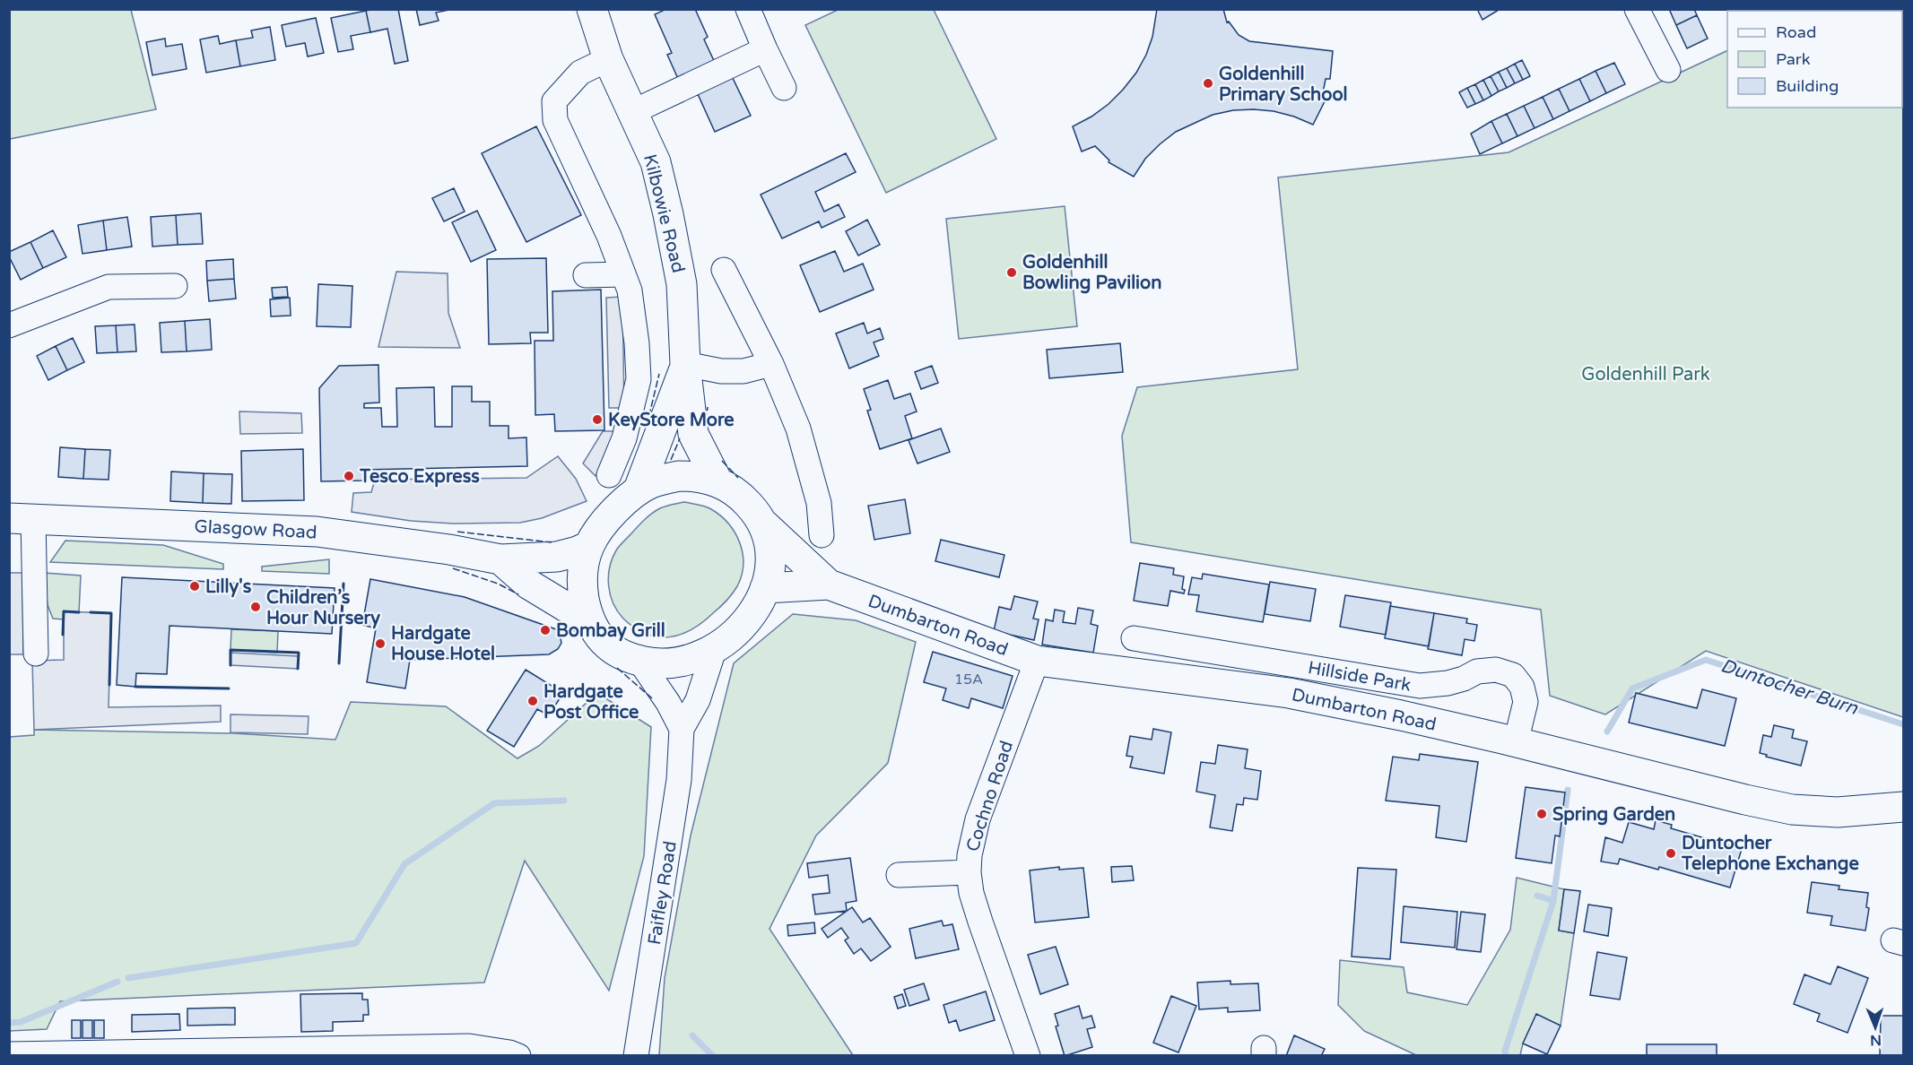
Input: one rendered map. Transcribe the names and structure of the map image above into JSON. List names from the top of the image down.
{
  "streets": {
    "main road": ["Kilbowie Road", "Glasgow Road", "Dumbarton Road"],
    "street": ["Hillside Park", "Cochno Road", "Faifley Road"]
  },
  "crossings": [
    ["Kilbowie Road", "Glasgow Road"],
    ["Kilbowie Road", "Faifley Road"],
    ["Glasgow Road", "Faifley Road"],
    ["Dumbarton Road", "Hillside Park"],
    ["Dumbarton Road", "Cochno Road"]
  ],
  "water": ["Duntocher Burn"],
  "parks": ["Goldenhill Park"],
  "places": [
    "Goldenhill Primary School",
    "Goldenhill Bowling Pavilion",
    "KeyStore More",
    "Tesco Express",
    "Lilly's",
    "Children’s Hour Nursery",
    "Bombay Grill",
    "Hardgate House Hotel",
    "Hardgate Post Office",
    "Spring Garden",
    "Duntocher Telephone Exchange"
  ],
  "house_numbers": ["15A"],
  "legend": ["Road", "Park", "Building"],
  "north": "bottom"
}
